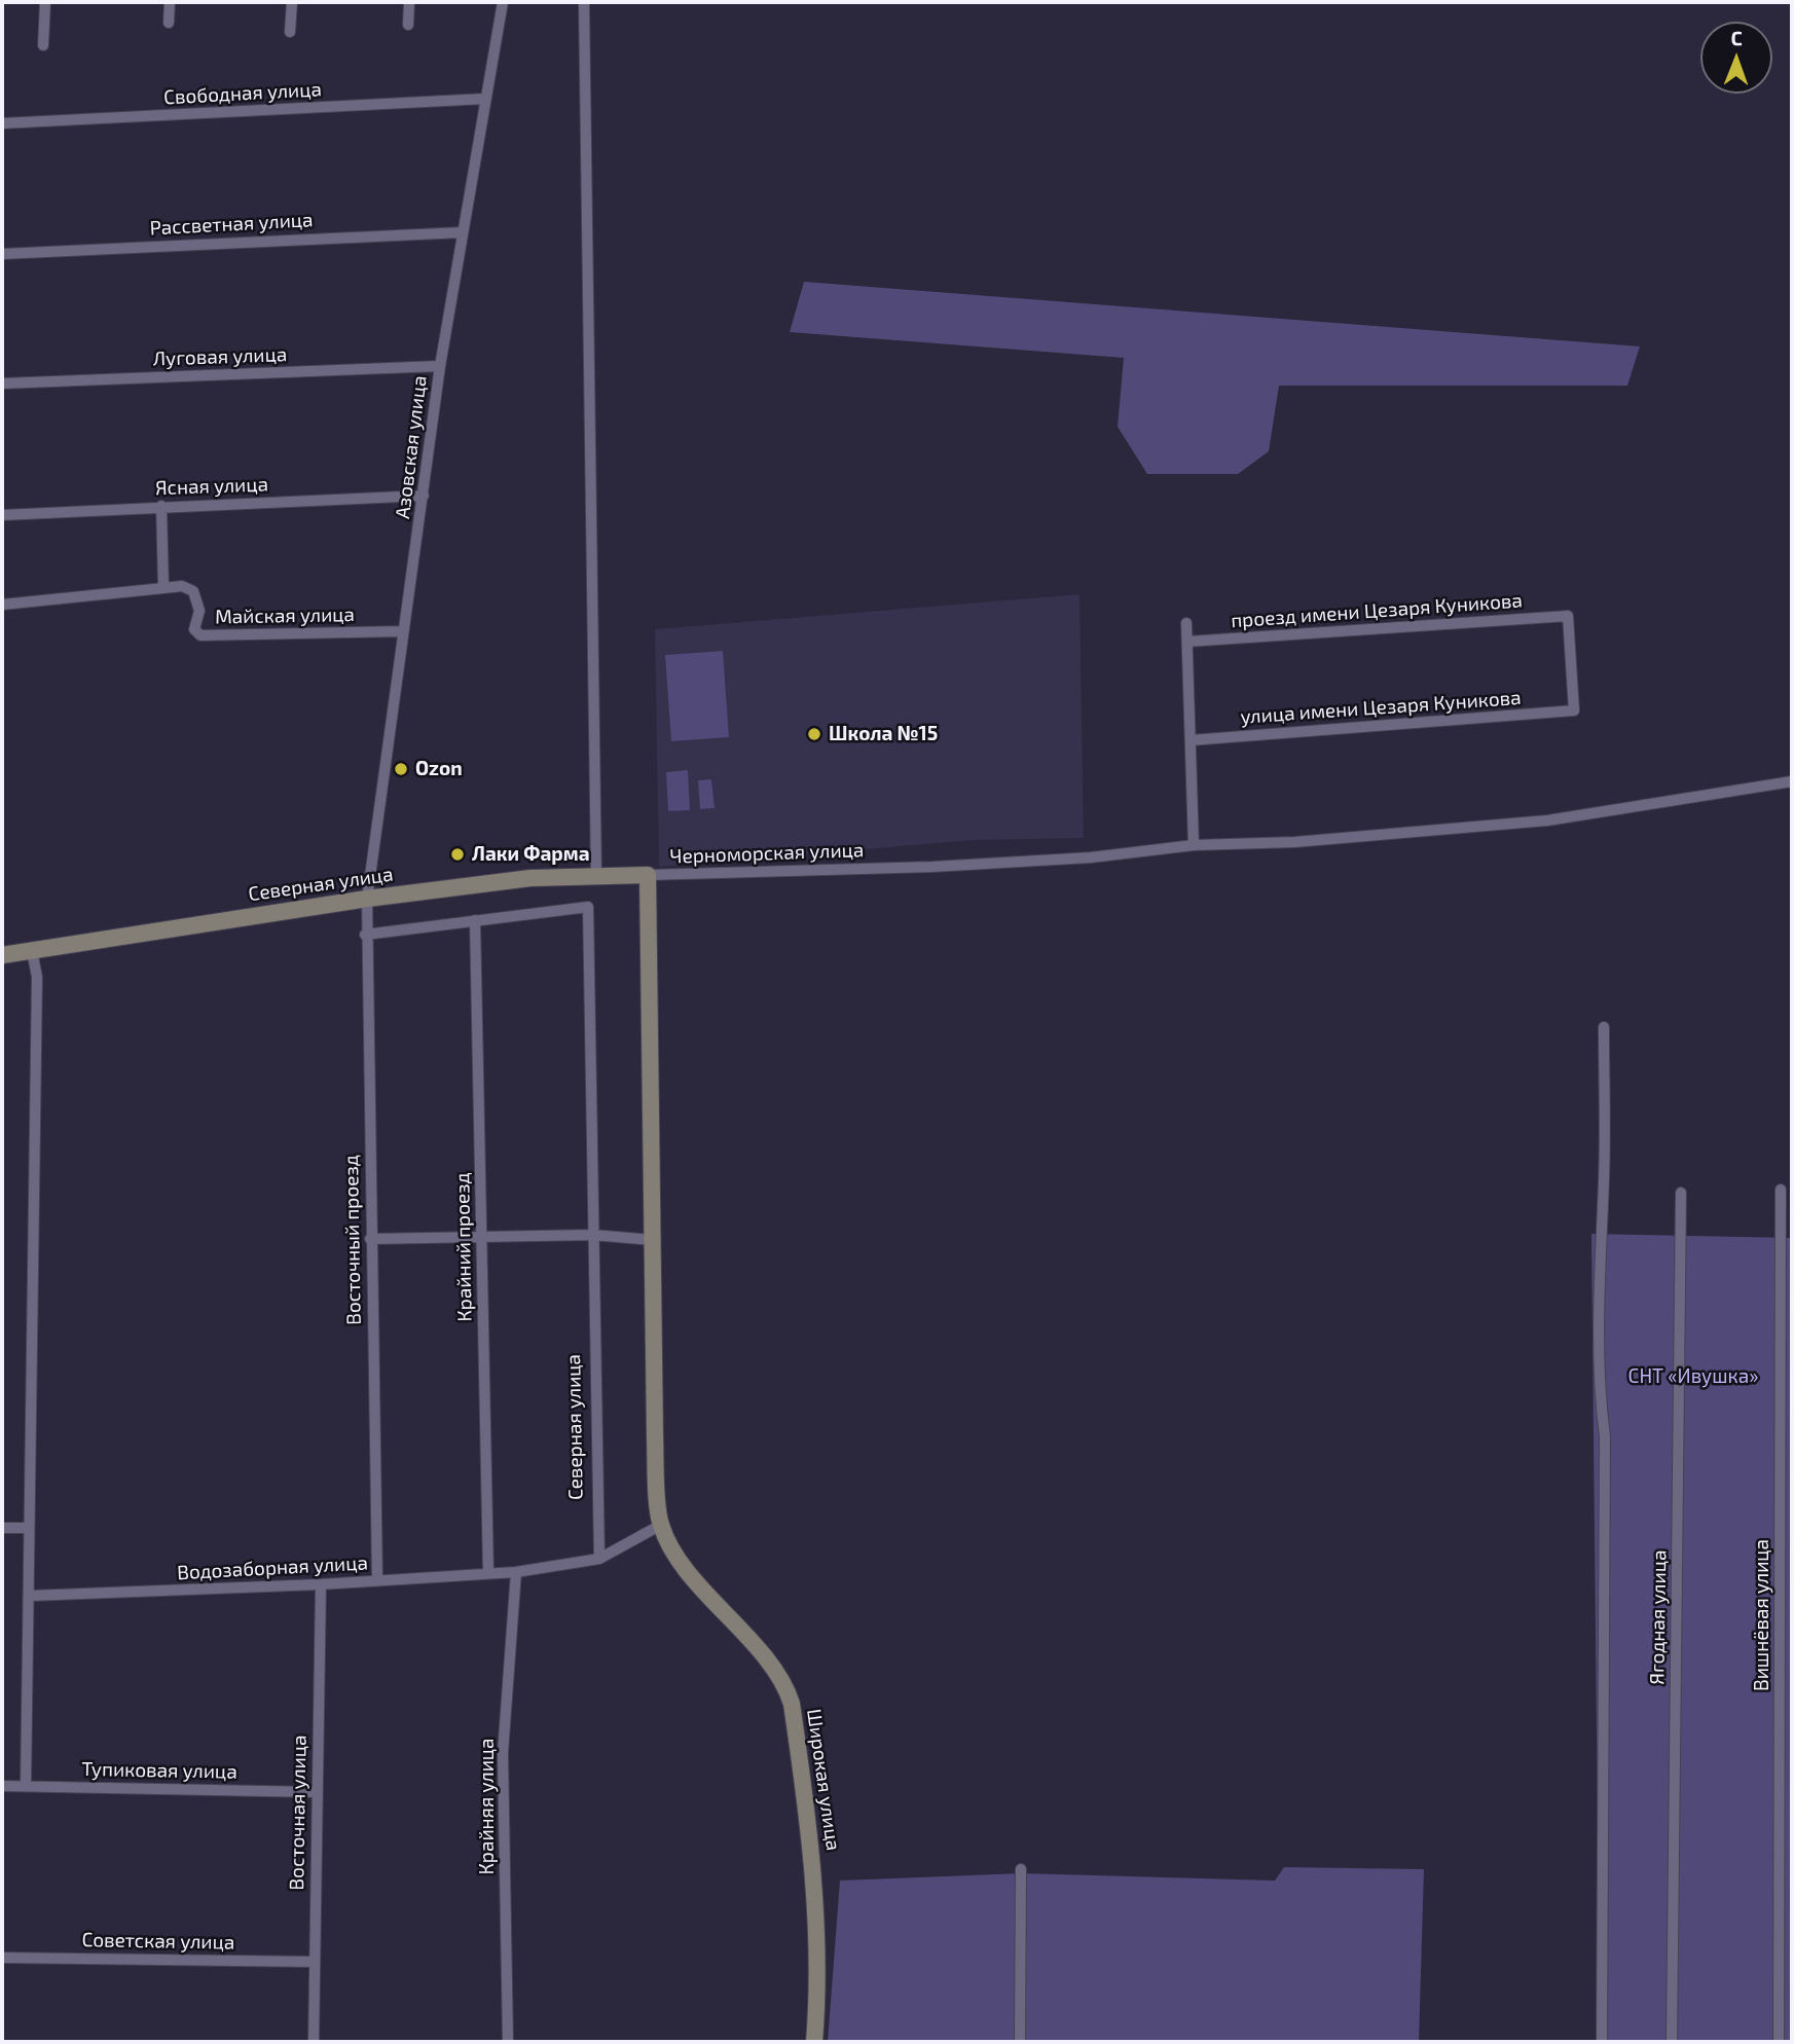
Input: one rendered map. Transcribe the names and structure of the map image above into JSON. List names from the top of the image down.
{
  "streets": {
    "street": [
      "Свободная улица",
      "Рассветная улица",
      "Луговая улица",
      "Азовская улица",
      "Ясная улица",
      "проезд имени Цезаря Куникова",
      "Майская улица",
      "улица имени Цезаря Куникова",
      "Черноморская улица",
      "Северная улица",
      "Восточный проезд",
      "Крайний проезд",
      "Водозаборная улица",
      "Вишнёвая улица",
      "Ягодная улица",
      "Тупиковая улица",
      "Широкая улица",
      "Крайняя улица",
      "Восточная улица",
      "Советская улица"
    ]
  },
  "crossings": [
    ["Свободная улица", "Азовская улица"],
    ["Рассветная улица", "Азовская улица"],
    ["Луговая улица", "Азовская улица"],
    ["Азовская улица", "Ясная улица"],
    ["Азовская улица", "Майская улица"],
    ["Азовская улица", "Северная улица"],
    ["Азовская улица", "Восточный проезд"],
    ["проезд имени Цезаря Куникова", "улица имени Цезаря Куникова"],
    ["Черноморская улица", "Северная улица"],
    ["Северная улица", "Восточный проезд"],
    ["Северная улица", "Крайний проезд"],
    ["Северная улица", "Водозаборная улица"],
    ["Восточный проезд", "Водозаборная улица"],
    ["Крайний проезд", "Водозаборная улица"],
    ["Водозаборная улица", "Широкая улица"],
    ["Водозаборная улица", "Крайняя улица"],
    ["Водозаборная улица", "Восточная улица"],
    ["Тупиковая улица", "Восточная улица"],
    ["Восточная улица", "Советская улица"]
  ],
  "parks": ["СНТ «Ивушка»"],
  "places": ["Школа №15", "Ozon", "Лаки Фарма"],
  "north": "top"
}
